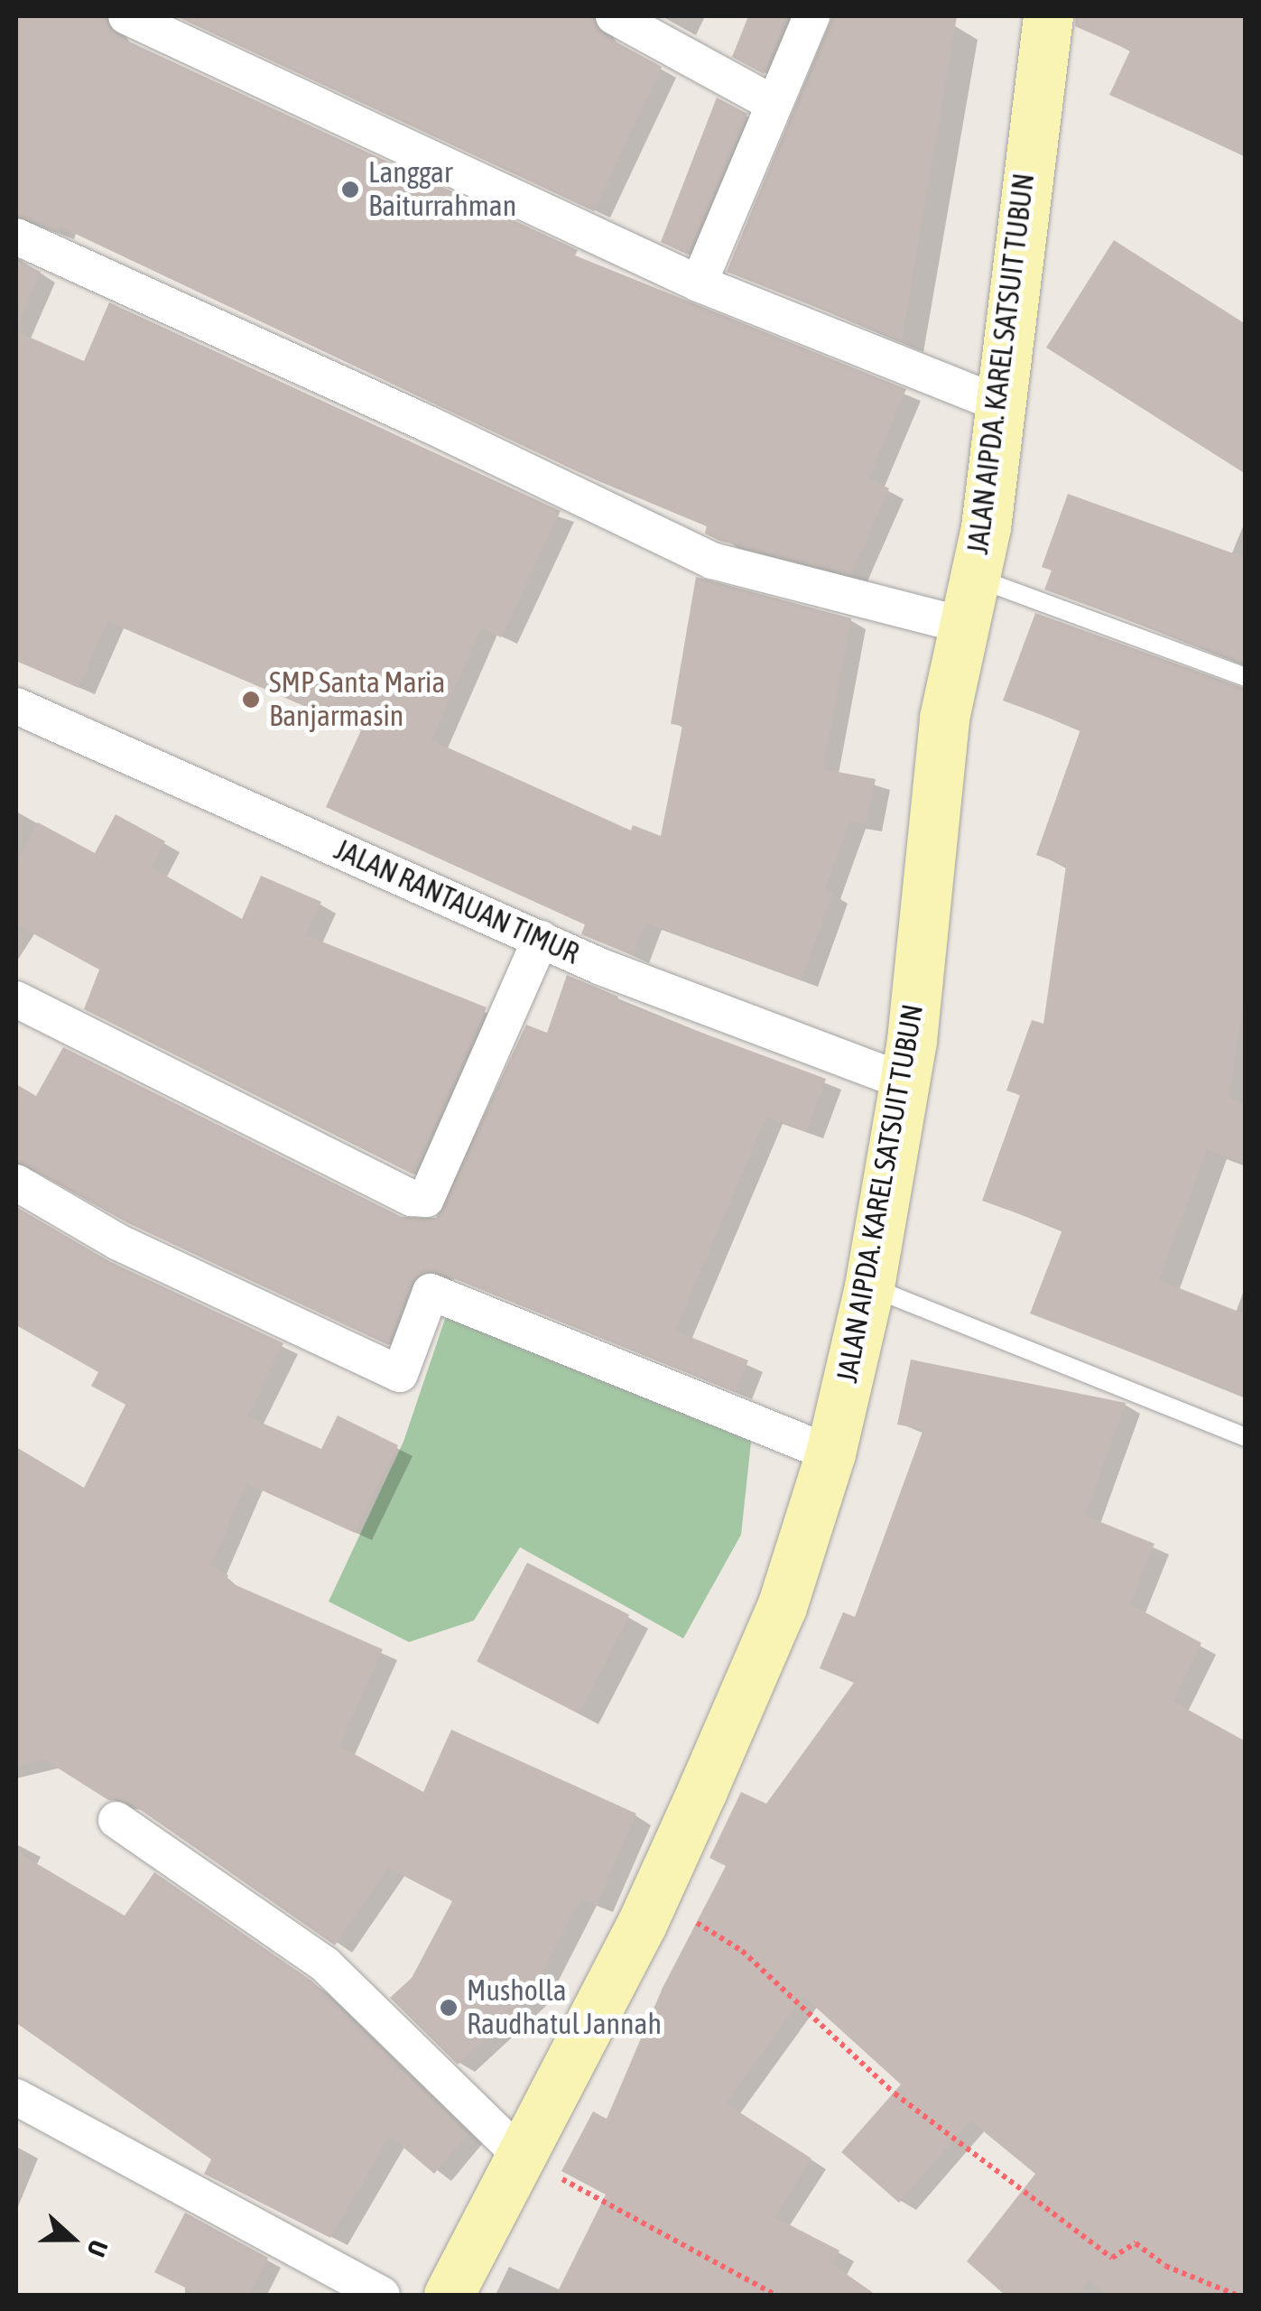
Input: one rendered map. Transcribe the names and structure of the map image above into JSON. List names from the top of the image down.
{
  "streets": {
    "main road": ["JALAN AIPDA. KAREL SATSUIT TUBUN"],
    "street": ["JALAN RANTAUAN TIMUR"]
  },
  "crossings": [
    ["JALAN AIPDA. KAREL SATSUIT TUBUN", "JALAN RANTAUAN TIMUR"]
  ],
  "places": ["Langgar Baiturrahman", "SMP Santa Maria Banjarmasin", "Musholla Raudhatul Jannah"],
  "north": "right"
}
